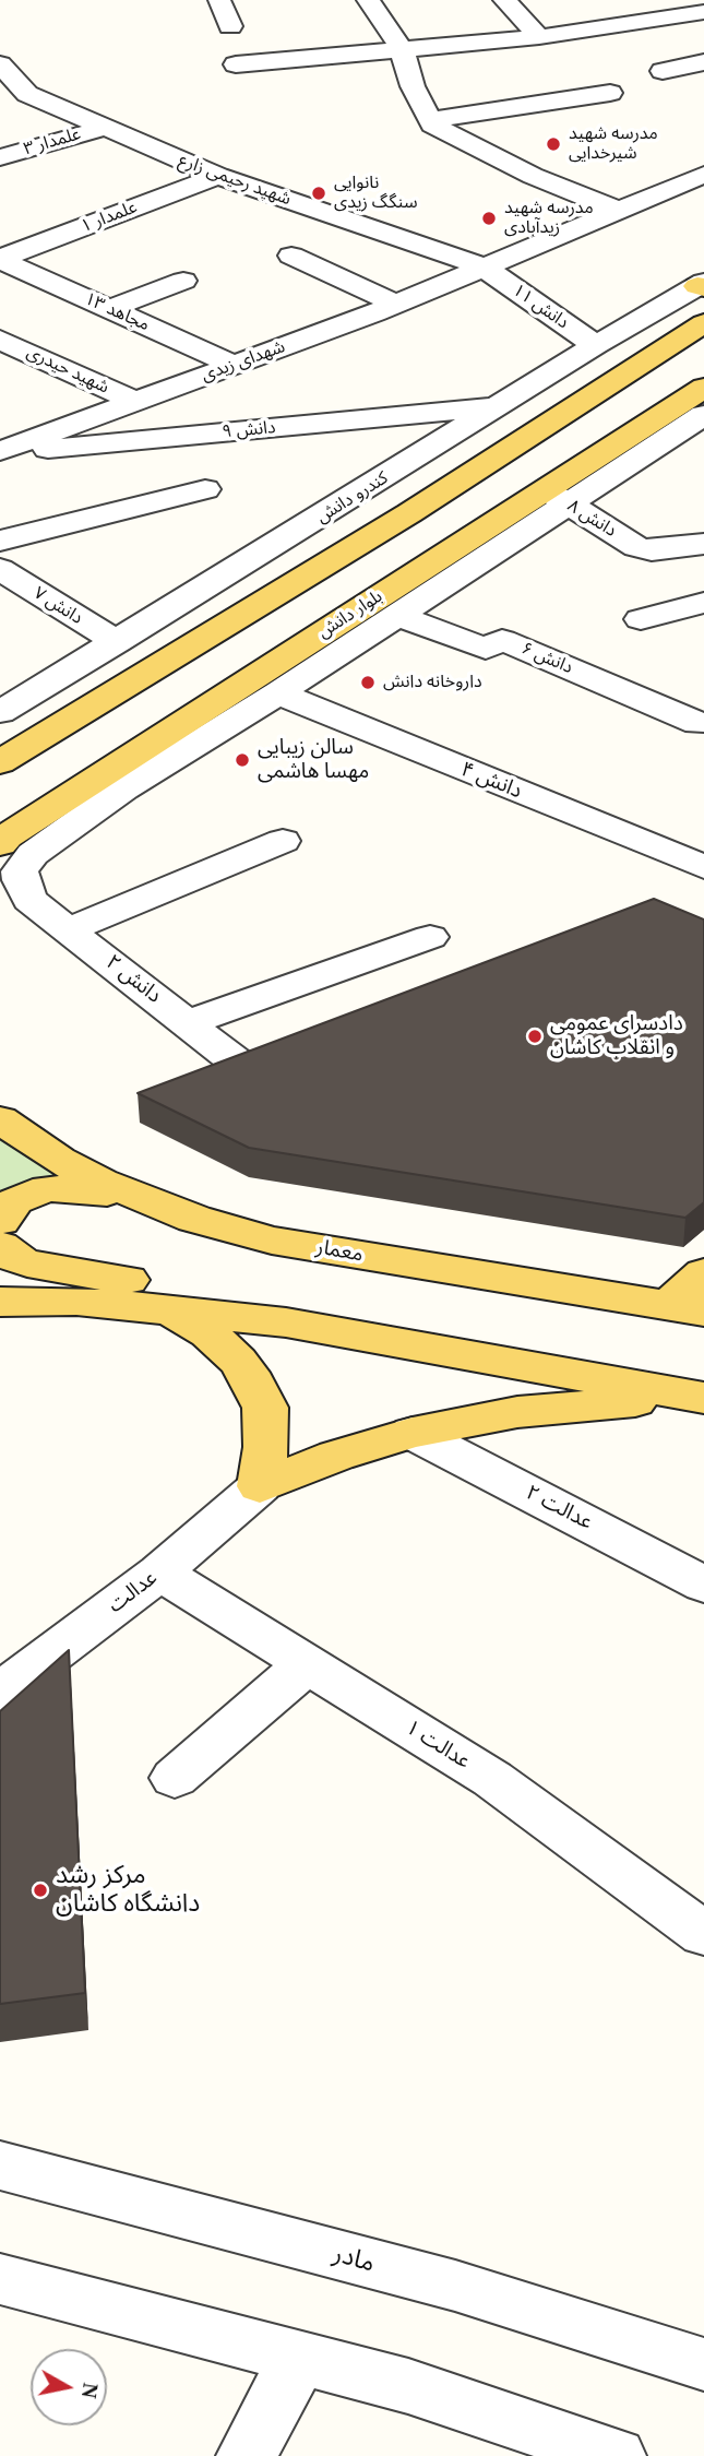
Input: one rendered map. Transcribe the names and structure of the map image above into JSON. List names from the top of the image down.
{
  "streets": {
    "main road": ["بلوار دانش", "معمار"],
    "street": [
      "علمدار ۳",
      "شهید رحیمی زارع",
      "علمدار ۱",
      "دانش ۱۱",
      "مجاهد ۱۳",
      "شهدای زیدی",
      "شهید حیدری",
      "دانش ۹",
      "کندرو دانش",
      "دانش ۸",
      "دانش ۷",
      "دانش ۶",
      "دانش ۴",
      "دانش ۲",
      "عدالت ۲",
      "عدالت",
      "عدالت ۱",
      "مادر"
    ]
  },
  "crossings": [
    ["علمدار ۳", "شهید رحیمی زارع"],
    ["شهید رحیمی زارع", "علمدار ۱"],
    ["شهید رحیمی زارع", "دانش ۱۱"],
    ["شهید رحیمی زارع", "شهدای زیدی"],
    ["علمدار ۱", "مجاهد ۱۳"],
    ["دانش ۱۱", "شهدای زیدی"],
    ["دانش ۱۱", "کندرو دانش"],
    ["مجاهد ۱۳", "شهدای زیدی"],
    ["شهدای زیدی", "شهید حیدری"],
    ["شهدای زیدی", "دانش ۹"],
    ["دانش ۹", "کندرو دانش"],
    ["کندرو دانش", "دانش ۷"],
    ["دانش ۸", "بلوار دانش"],
    ["بلوار دانش", "دانش ۲"],
    ["عدالت", "عدالت ۱"]
  ],
  "places": [
    "مدرسه شهید شیرخدایی",
    "نانوایی سنگگ زیدی",
    "مدرسه شهید زیدآبادی",
    "داروخانه دانش",
    "سالن زیبایی مهسا هاشمی",
    "دادسرای عمومی و انقلاب کاشان",
    "مرکز رشد دانشگاه کاشان"
  ],
  "north": "right"
}
